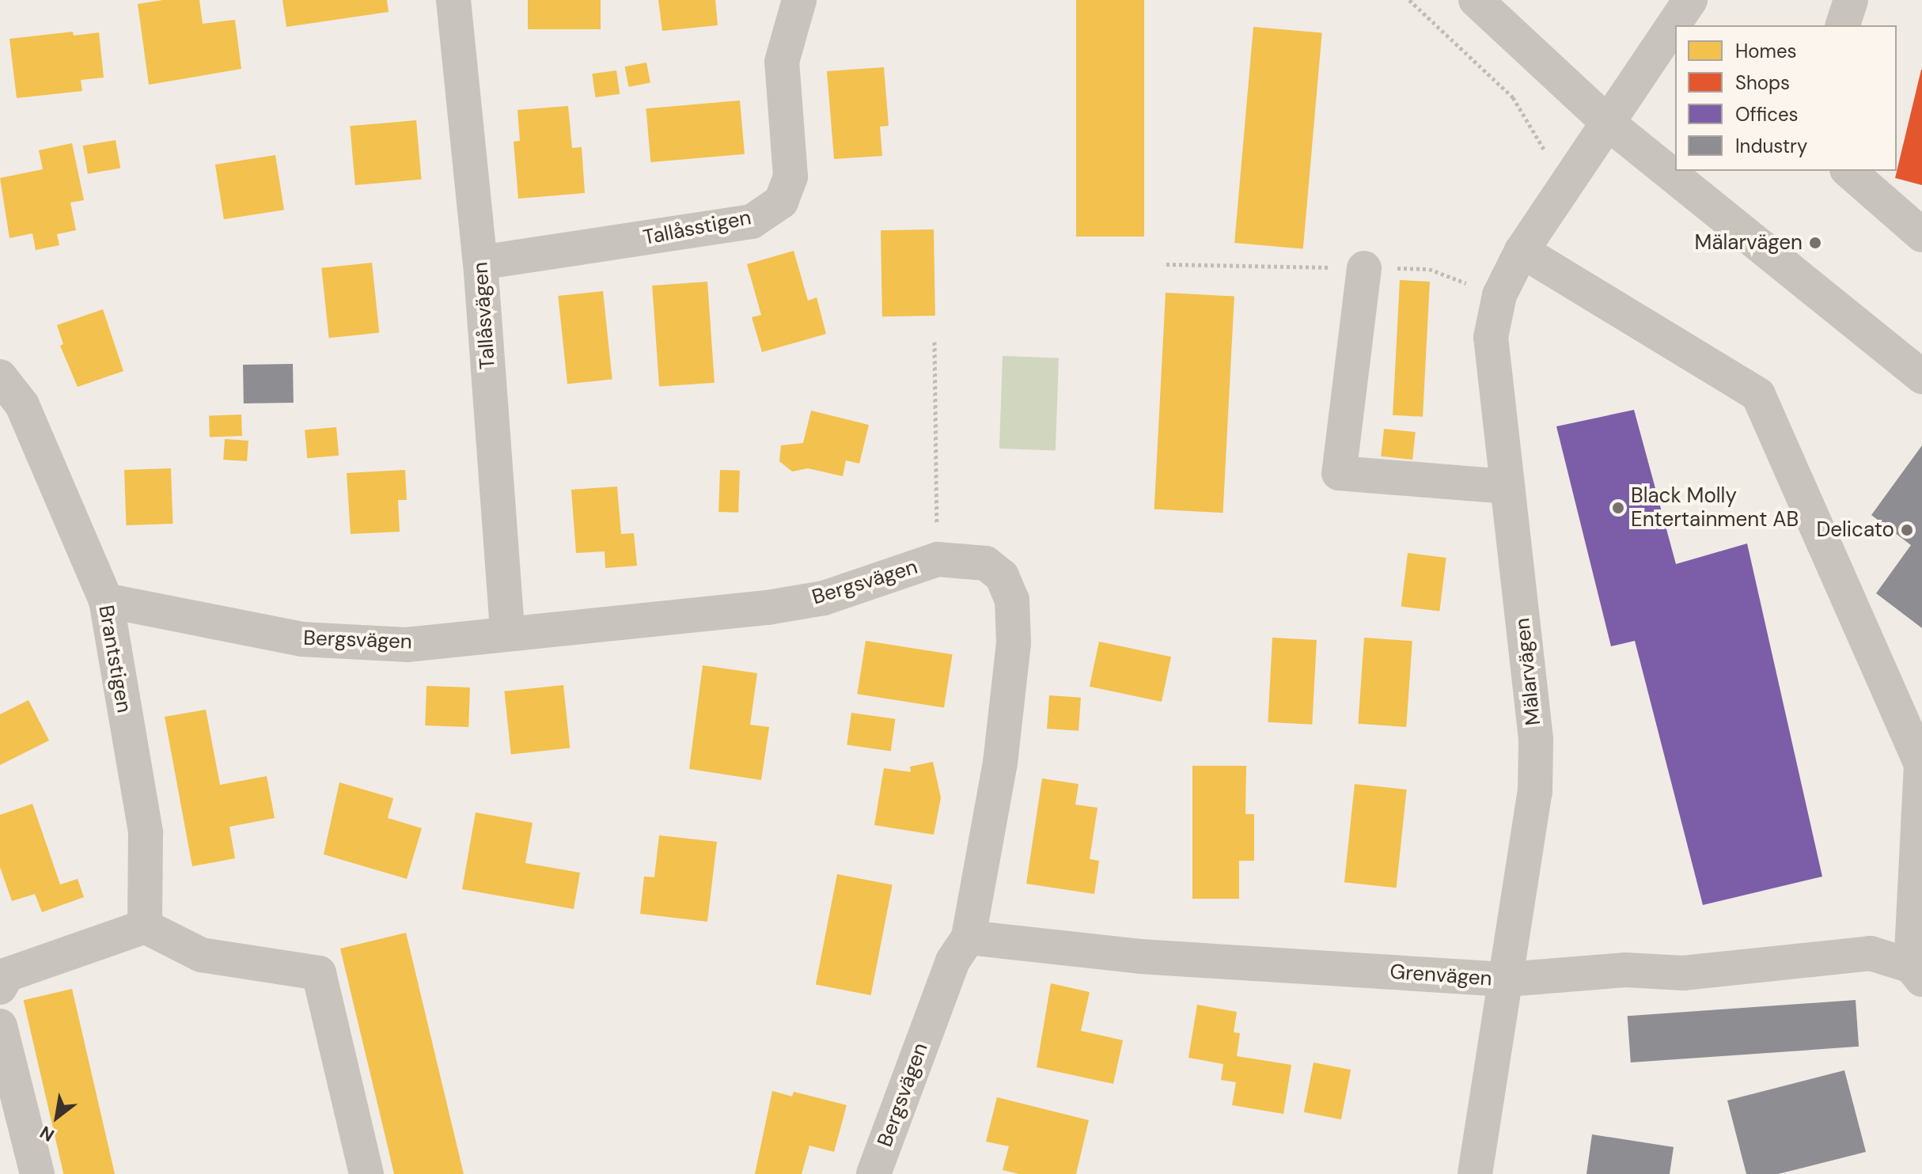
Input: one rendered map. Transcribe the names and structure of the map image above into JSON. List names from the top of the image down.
{
  "streets": {
    "street": [
      "Tallåsstigen",
      "Tallåsvägen",
      "Bergsvägen",
      "Brantstigen",
      "Mälarvägen",
      "Grenvägen"
    ]
  },
  "crossings": [
    ["Tallåsstigen", "Tallåsvägen"],
    ["Tallåsvägen", "Bergsvägen"],
    ["Bergsvägen", "Brantstigen"],
    ["Bergsvägen", "Grenvägen"],
    ["Mälarvägen", "Grenvägen"]
  ],
  "places": ["Mälarvägen", "Black Molly Entertainment AB", "Delicato"],
  "legend": [
    "Homes",
    "Shops",
    "Offices",
    "Industry"
  ],
  "north": "bottom left"
}
